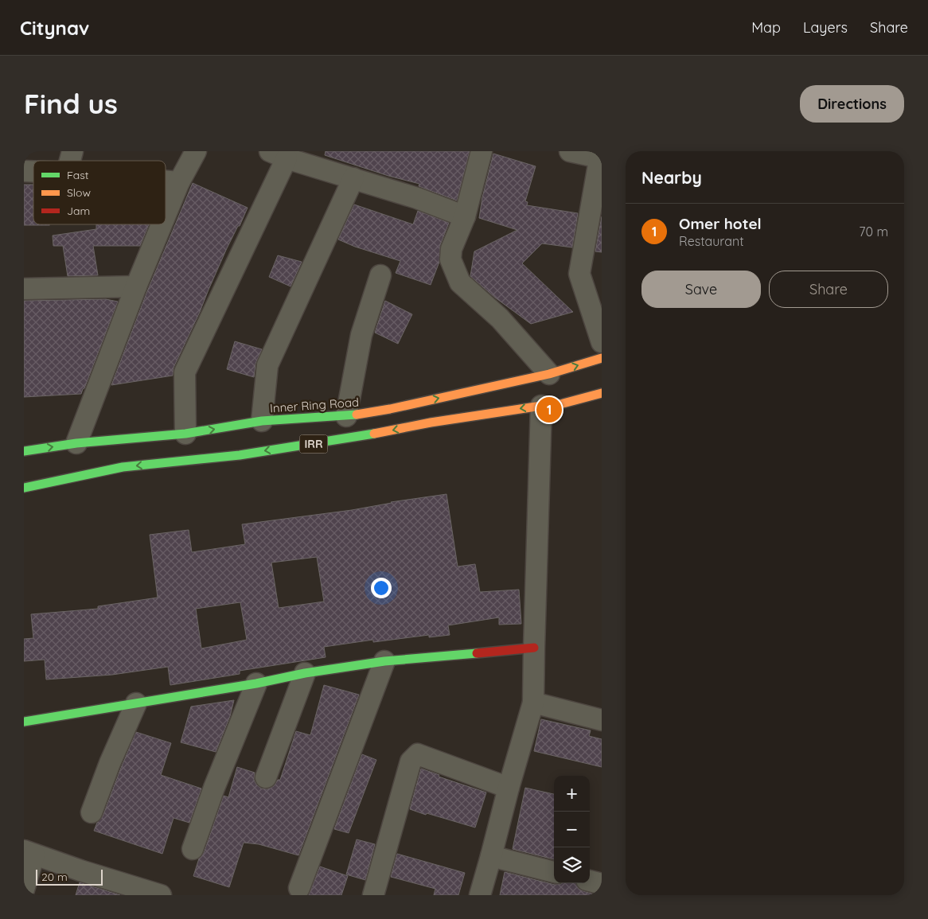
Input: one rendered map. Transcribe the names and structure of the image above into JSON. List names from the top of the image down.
{
  "streets": {
    "main road": ["Inner Ring Road", "IRR"]
  },
  "legend": ["Fast", "Slow", "Jam"],
  "scale_bar": "20 m",
  "page": {
    "header": "Citynav",
    "nav": ["Map", "Layers", "Share"],
    "buttons": [
      "Directions",
      ["Save", "Share"]
    ],
    "title": "Find us",
    "heading": "Nearby",
    "list": [
      {
        "mark": "1",
        "name": "Omer hotel",
        "note": "Restaurant",
        "value": "70 m"
      }
    ],
    "pins": "1",
    "map_buttons": ["+", "−"],
    "scale": "20 m"
  }
}
